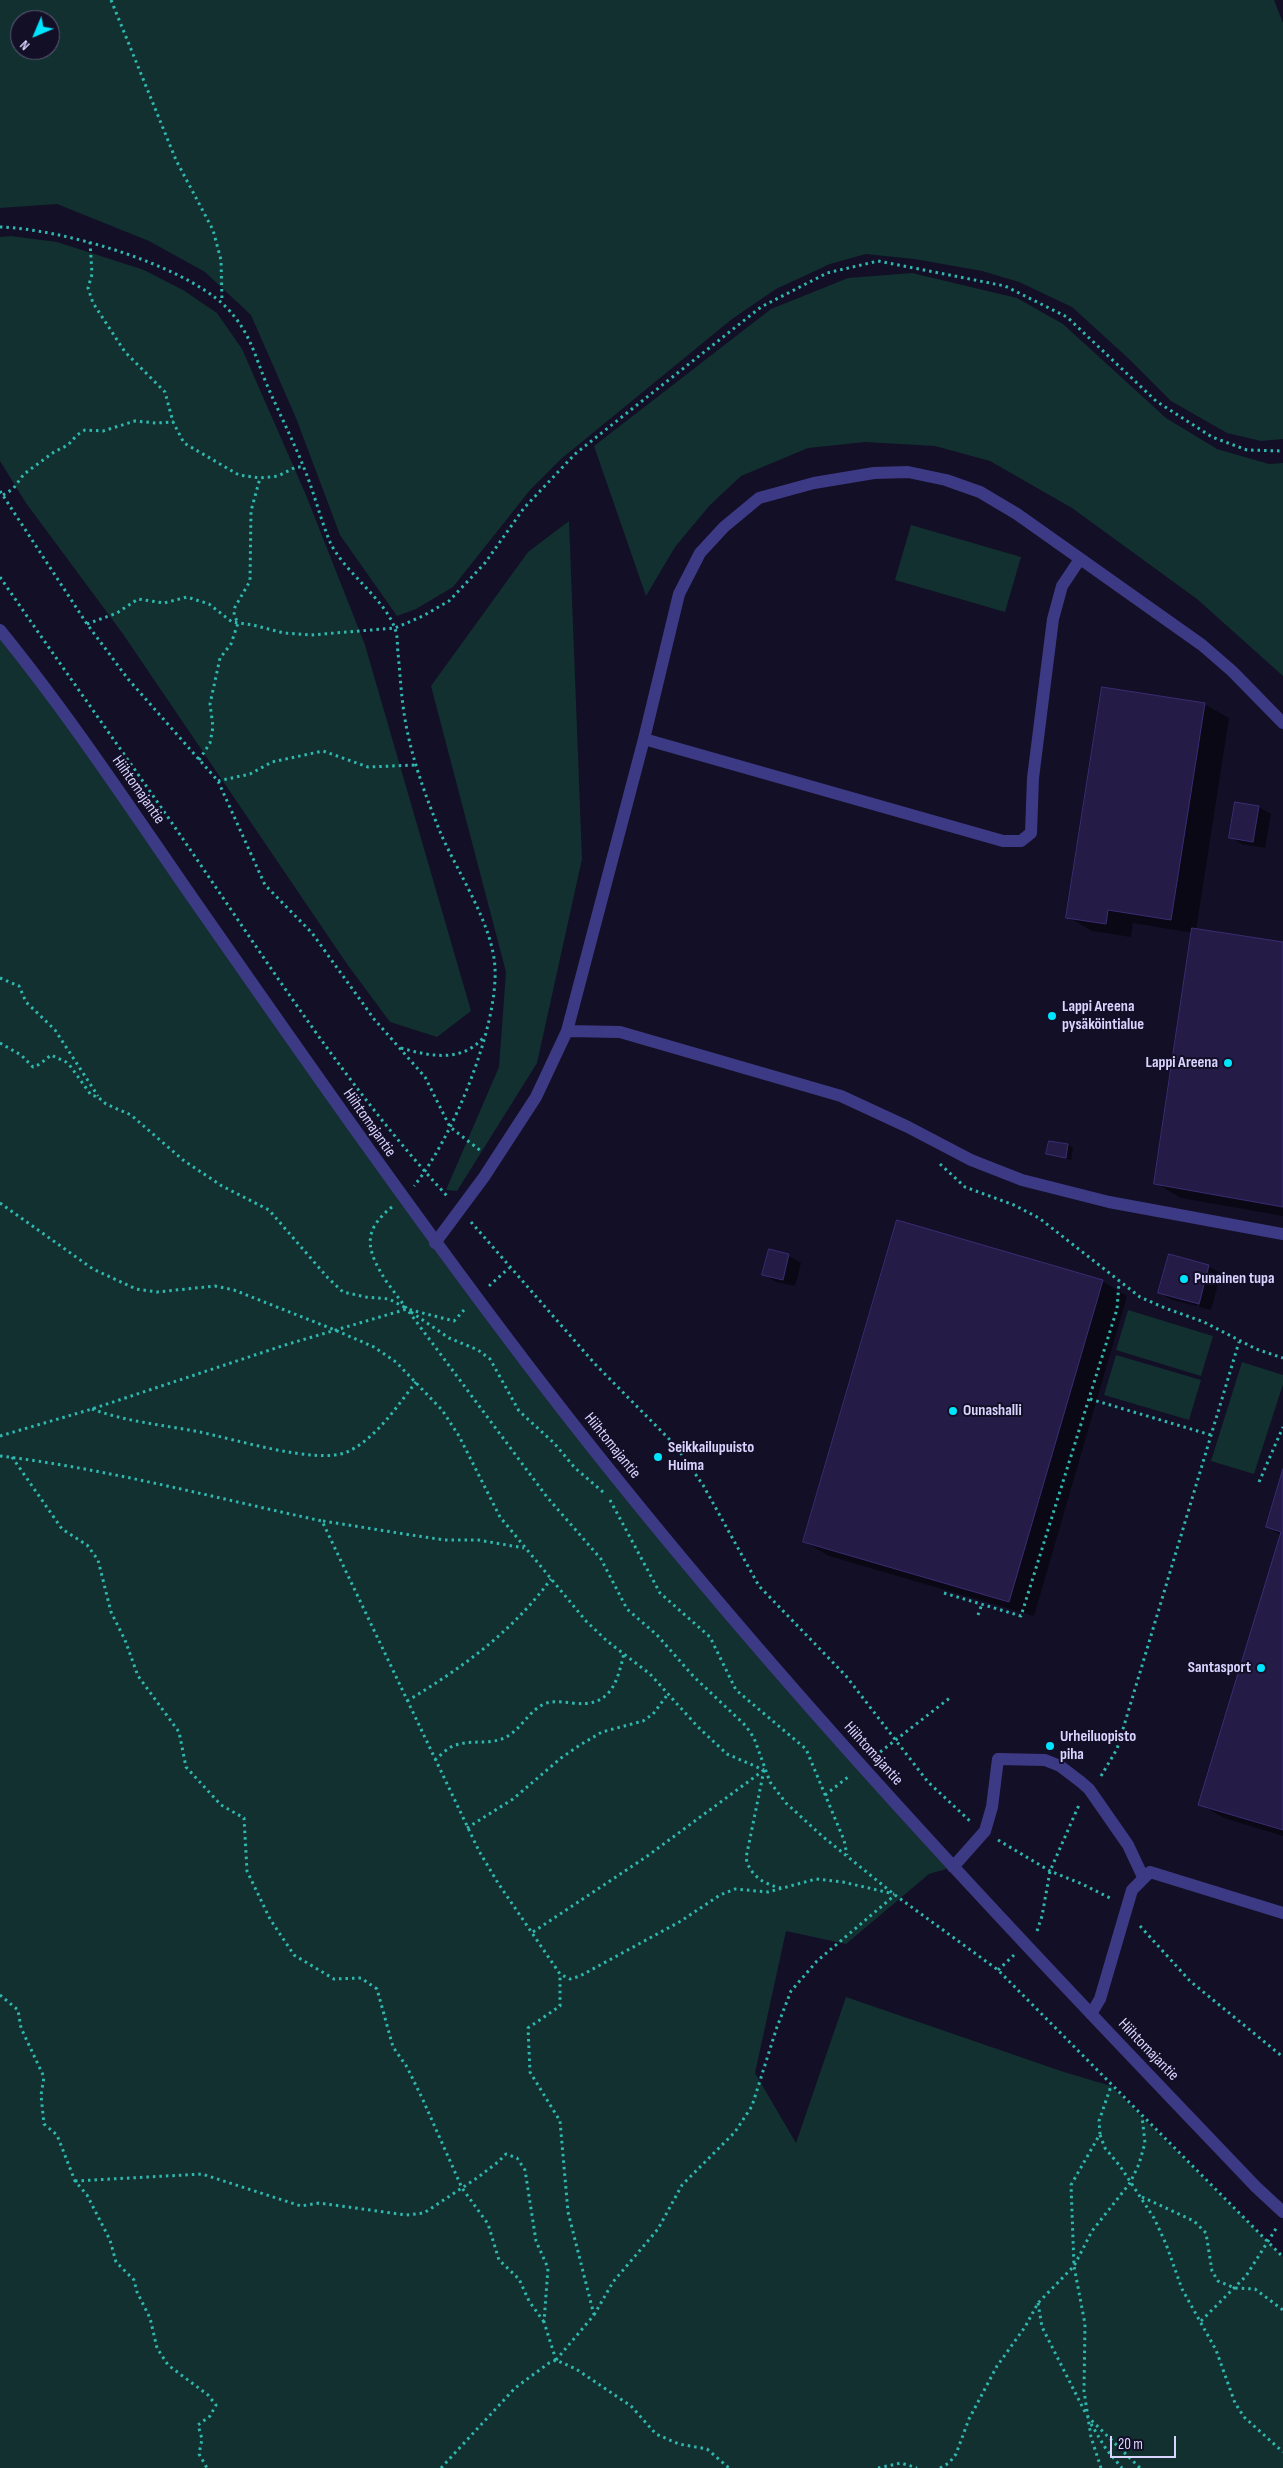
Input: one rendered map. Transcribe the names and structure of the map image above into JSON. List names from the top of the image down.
{
  "streets": {
    "street": ["Hiihtomajantie"]
  },
  "places": [
    "Lappi Areena pysäköintialue",
    "Lappi Areena",
    "Punainen tupa",
    "Ounashalli",
    "Seikkailupuisto Huima",
    "Santasport",
    "Urheiluopisto piha"
  ],
  "scale_bar": "20 m",
  "north": "bottom left"
}
